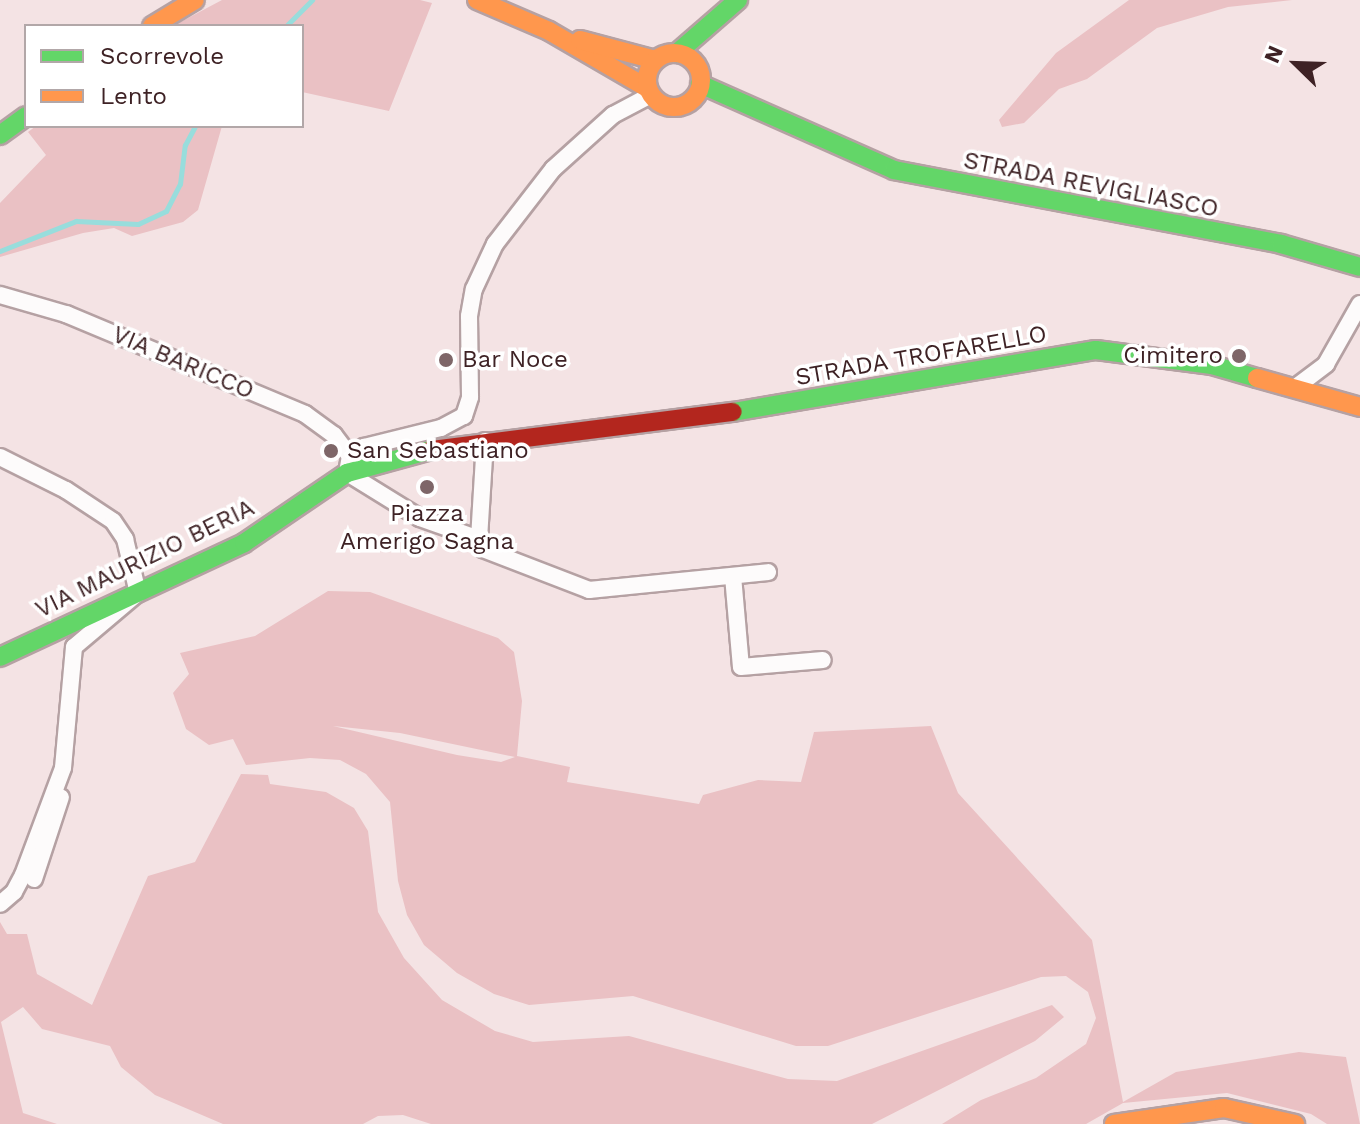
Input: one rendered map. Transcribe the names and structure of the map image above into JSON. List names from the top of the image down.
{
  "streets": {
    "street": [
      "STRADA REVIGLIASCO",
      "STRADA TROFARELLO",
      "VIA BARICCO",
      "VIA MAURIZIO BERIA"
    ]
  },
  "crossings": [
    ["VIA BARICCO", "VIA MAURIZIO BERIA"]
  ],
  "places": [
    "Cimitero",
    "Bar Noce",
    "San Sebastiano",
    "Piazza Amerigo Sagna"
  ],
  "legend": ["Scorrevole", "Lento"],
  "north": "top left"
}
